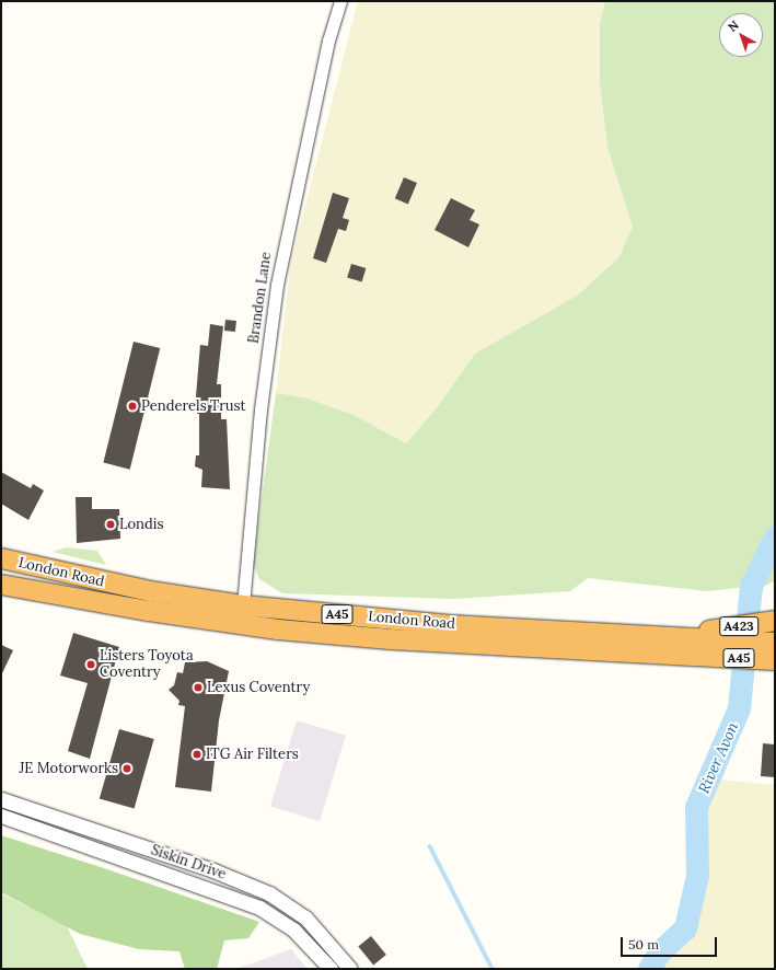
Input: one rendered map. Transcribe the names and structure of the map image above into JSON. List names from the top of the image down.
{
  "streets": {
    "highway": ["London Road", "A45", "A423"],
    "street": ["Brandon Lane", "Siskin Drive"]
  },
  "crossings": [
    ["Brandon Lane", "London Road"],
    ["London Road", "A423"]
  ],
  "water": ["River Avon"],
  "places": [
    "Penderels Trust",
    "Londis",
    "Listers Toyota Coventry",
    "Lexus Coventry",
    "ITG Air Filters",
    "JE Motorworks"
  ],
  "scale_bar": "50 m",
  "north": "top left"
}
